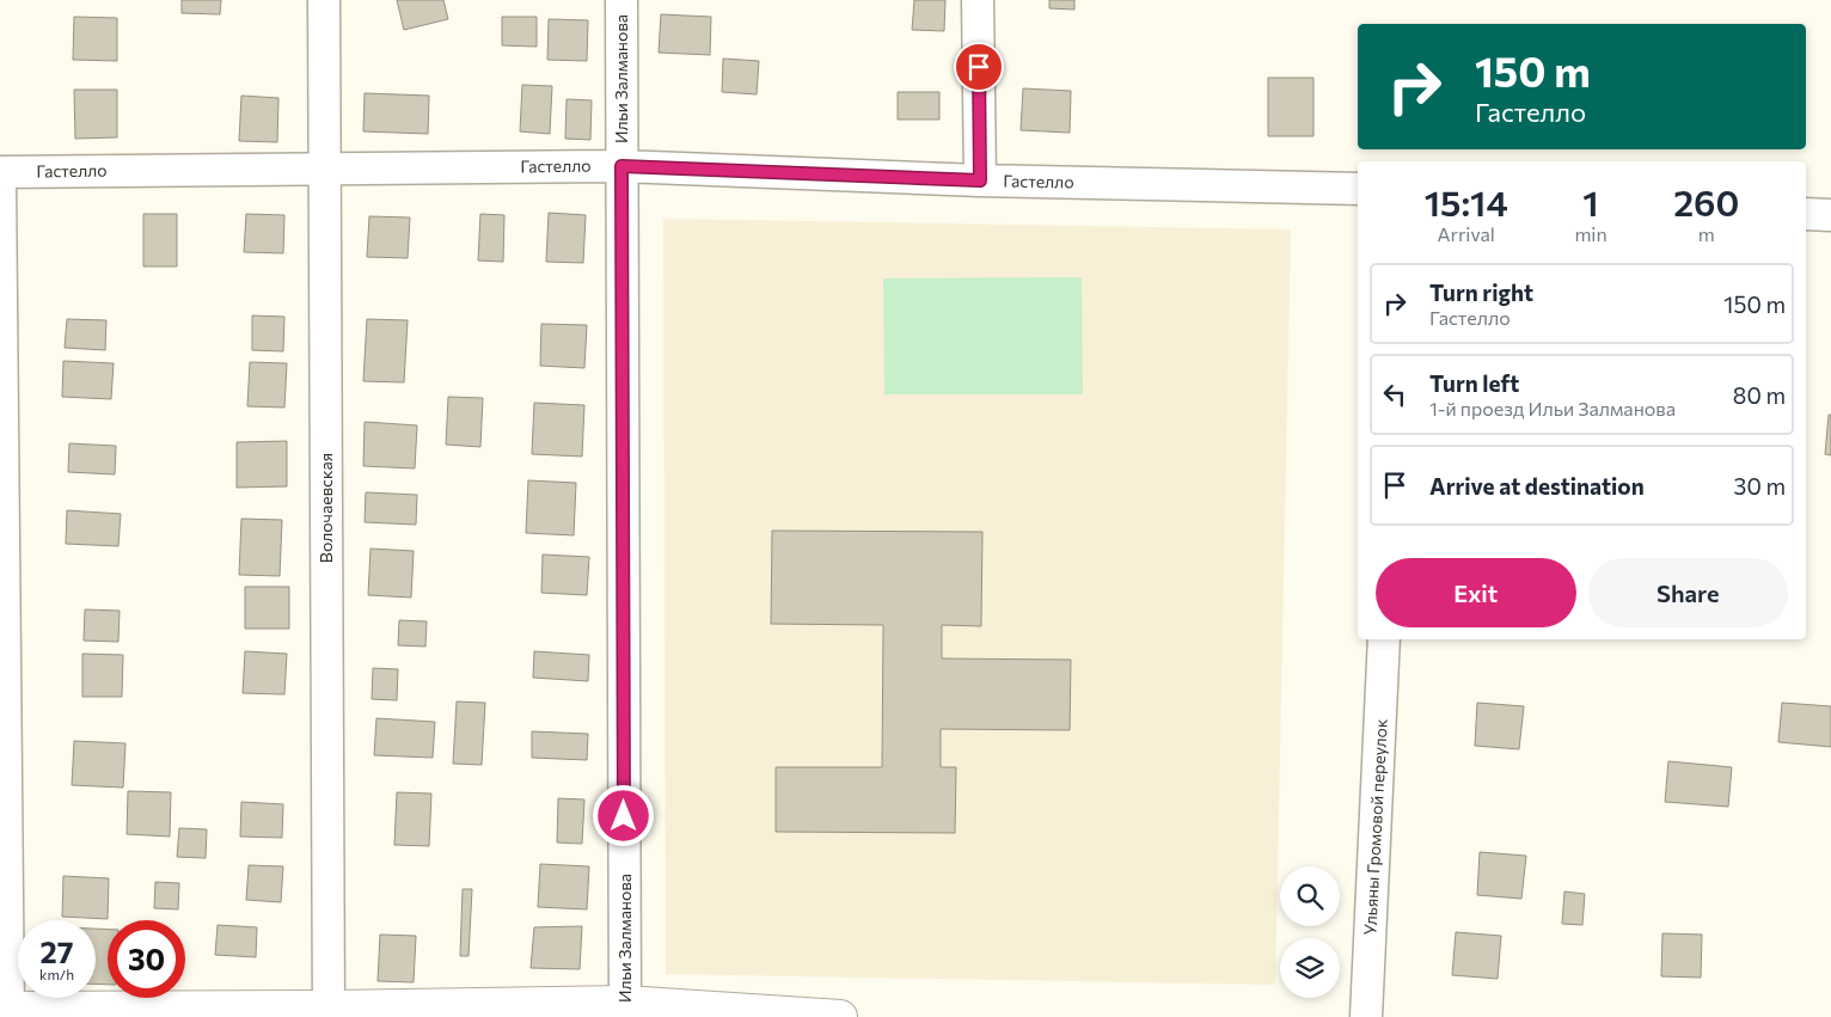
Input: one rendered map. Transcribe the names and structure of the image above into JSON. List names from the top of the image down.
{
  "streets": {
    "street": [
      "Ильи Залманова",
      "Гастелло",
      "Волочаевская",
      "Ульяны Громовой переулок"
    ]
  },
  "crossings": [
    ["Ильи Залманова", "Гастелло"],
    ["Гастелло", "Волочаевская"]
  ],
  "page": {
    "turn": ["150 m", "Гастелло"],
    "eta": [
      "15:14",
      "Arrival",
      "1",
      "min",
      "260",
      "m"
    ],
    "list": [
      {
        "name": "Turn right",
        "note": "Гастелло",
        "value": "150 m"
      },
      {
        "name": "Turn left",
        "note": "1-й проезд Ильи Залманова",
        "value": "80 m"
      },
      {
        "name": "Arrive at destination",
        "value": "30 m"
      }
    ],
    "buttons": ["Exit", "Share"],
    "speed": "27 km/h",
    "limit": "30"
  }
}
